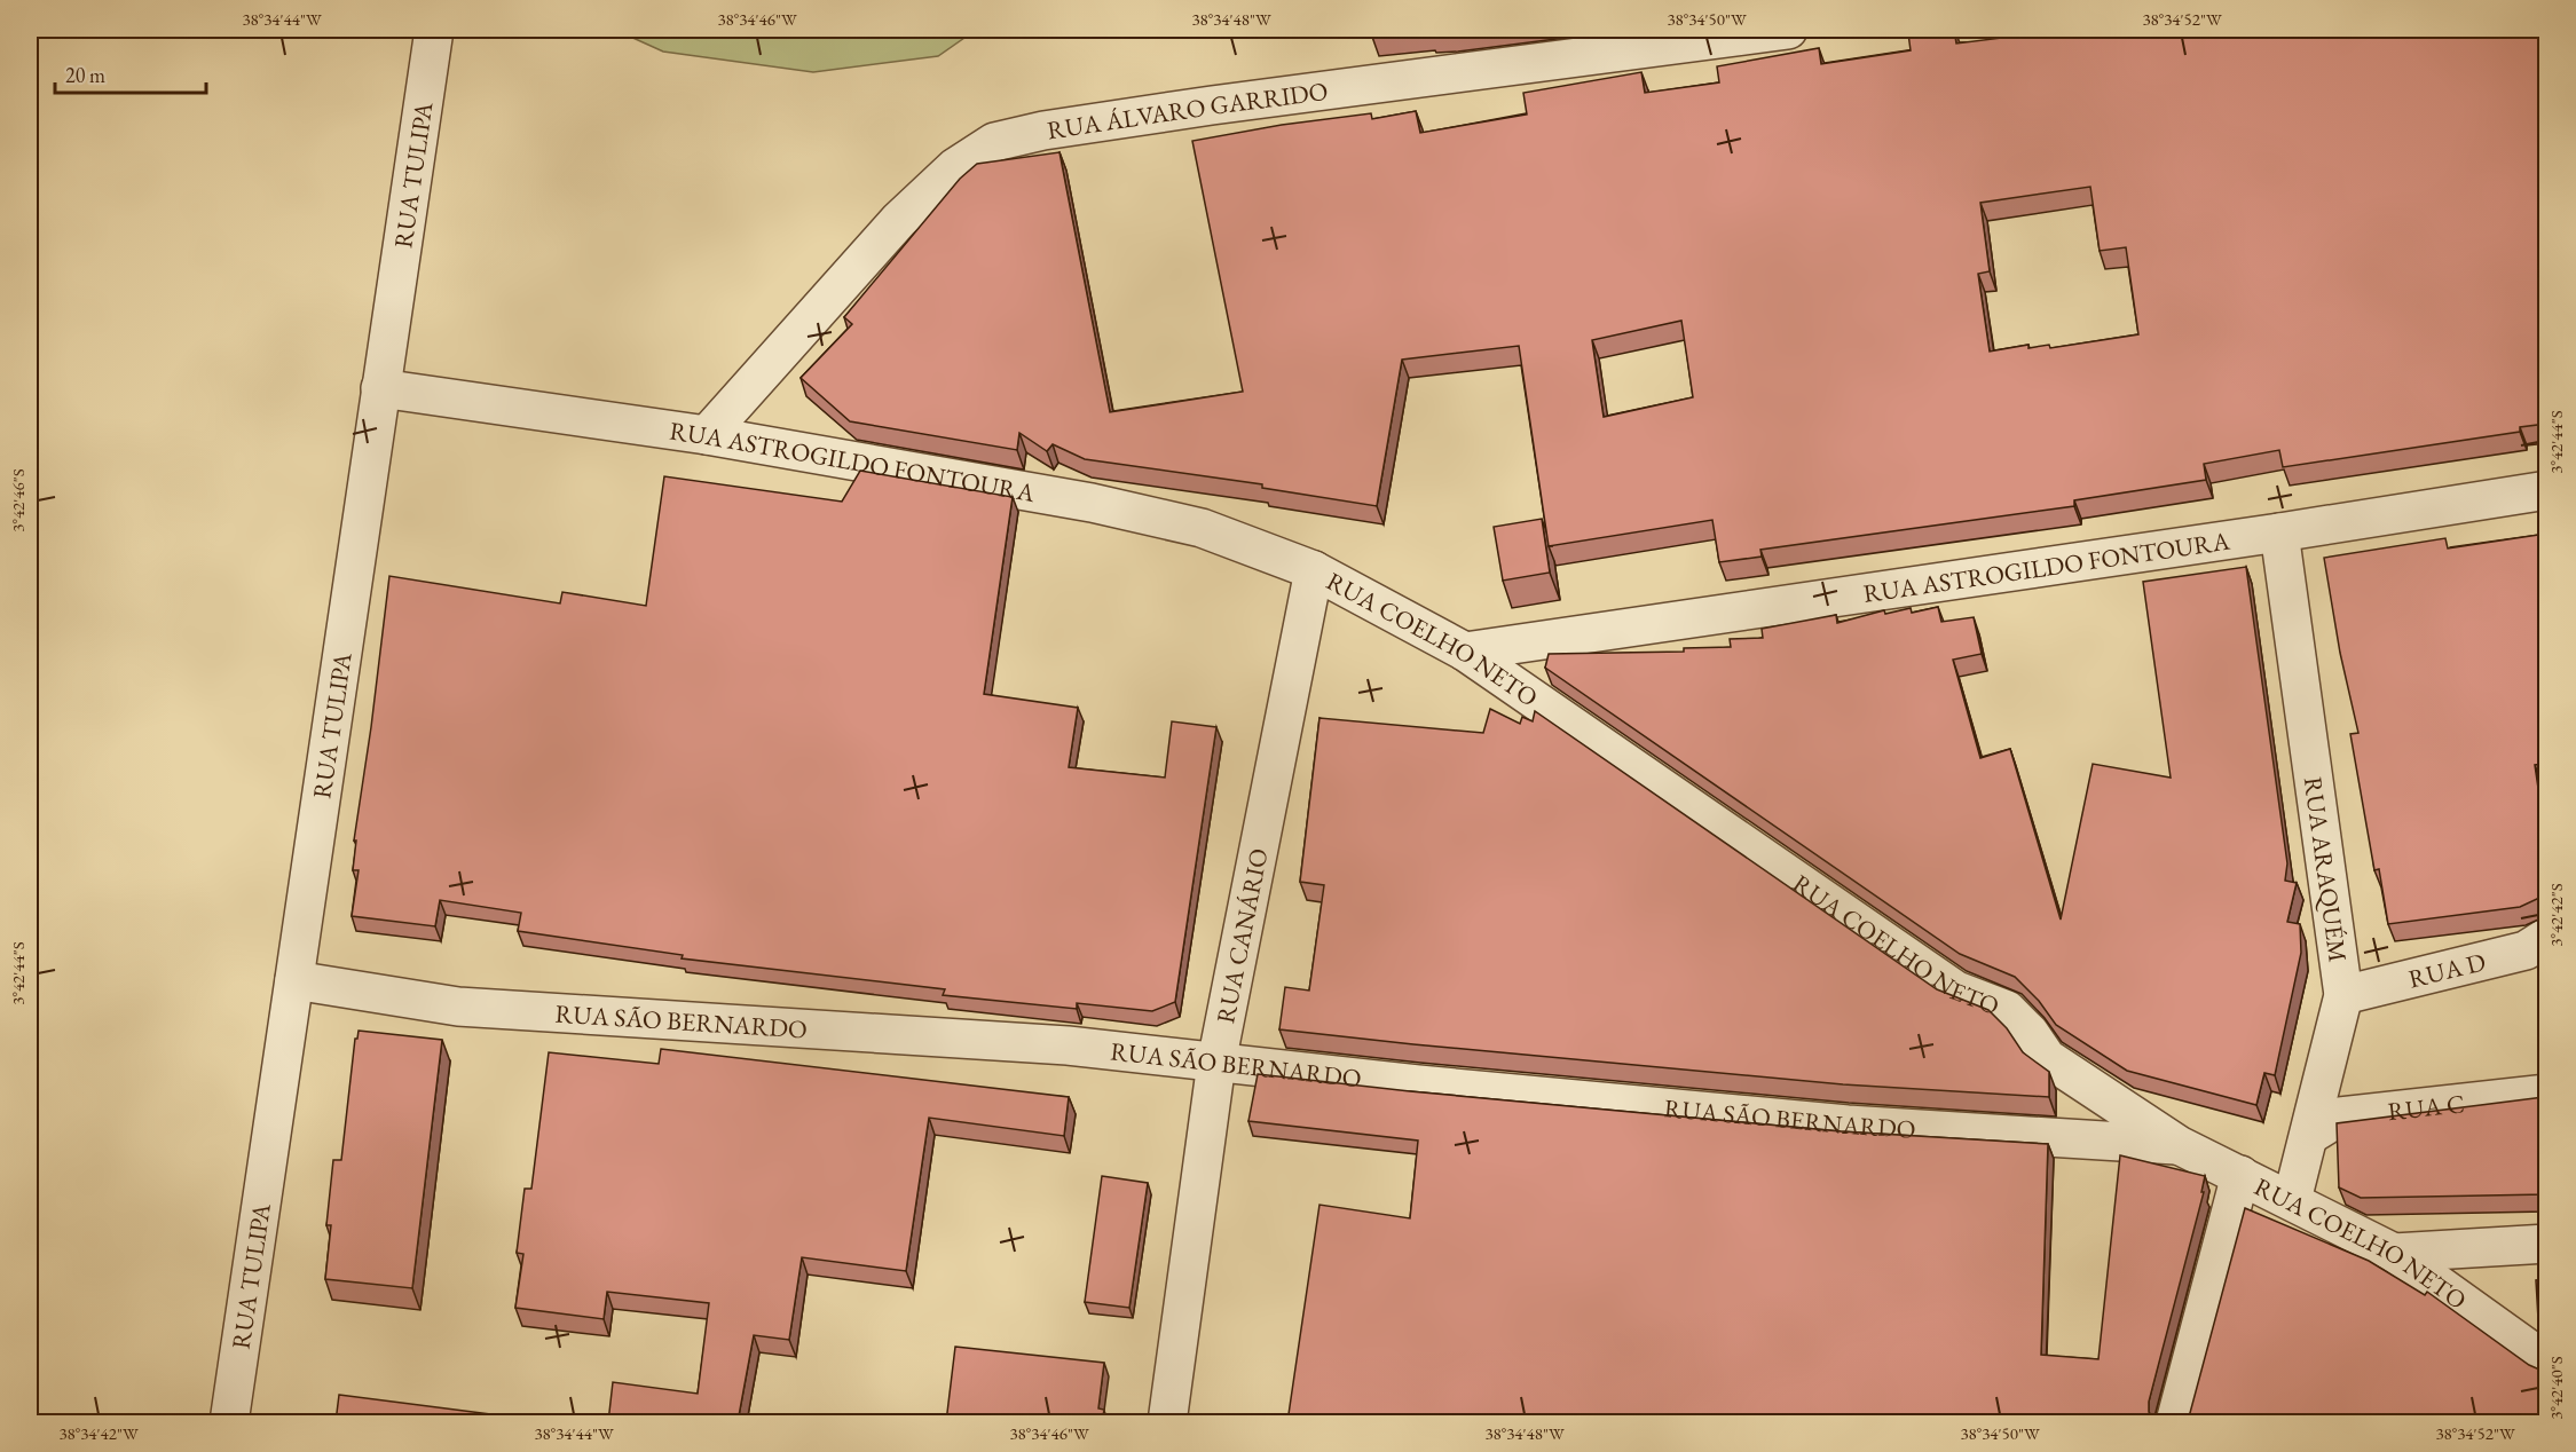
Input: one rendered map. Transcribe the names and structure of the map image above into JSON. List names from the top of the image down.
{
  "streets": {
    "street": [
      "RUA ÁLVARO GARRIDO",
      "RUA TULIPA",
      "RUA ASTROGILDO FONTOURA",
      "RUA COELHO NETO",
      "RUA ARAQUÉM",
      "RUA CANÁRIO",
      "RUA D",
      "RUA SÃO BERNARDO",
      "RUA C"
    ]
  },
  "crossings": [
    ["RUA ÁLVARO GARRIDO", "RUA ASTROGILDO FONTOURA"],
    ["RUA TULIPA", "RUA ASTROGILDO FONTOURA"],
    ["RUA TULIPA", "RUA SÃO BERNARDO"],
    ["RUA ASTROGILDO FONTOURA", "RUA COELHO NETO"],
    ["RUA ASTROGILDO FONTOURA", "RUA ARAQUÉM"],
    ["RUA ASTROGILDO FONTOURA", "RUA CANÁRIO"],
    ["RUA COELHO NETO", "RUA ARAQUÉM"],
    ["RUA COELHO NETO", "RUA CANÁRIO"],
    ["RUA COELHO NETO", "RUA SÃO BERNARDO"],
    ["RUA ARAQUÉM", "RUA D"],
    ["RUA ARAQUÉM", "RUA C"],
    ["RUA CANÁRIO", "RUA SÃO BERNARDO"]
  ],
  "scale_bar": "20 m",
  "coordinates": [
    "38°34'44\"W",
    "38°34'46\"W",
    "38°34'48\"W",
    "38°34'50\"W",
    "38°34'52\"W",
    "3°42'44\"S",
    "3°42'46\"S",
    "3°42'42\"S",
    "3°42'40\"S",
    "38°34'42\"W"
  ]
}
